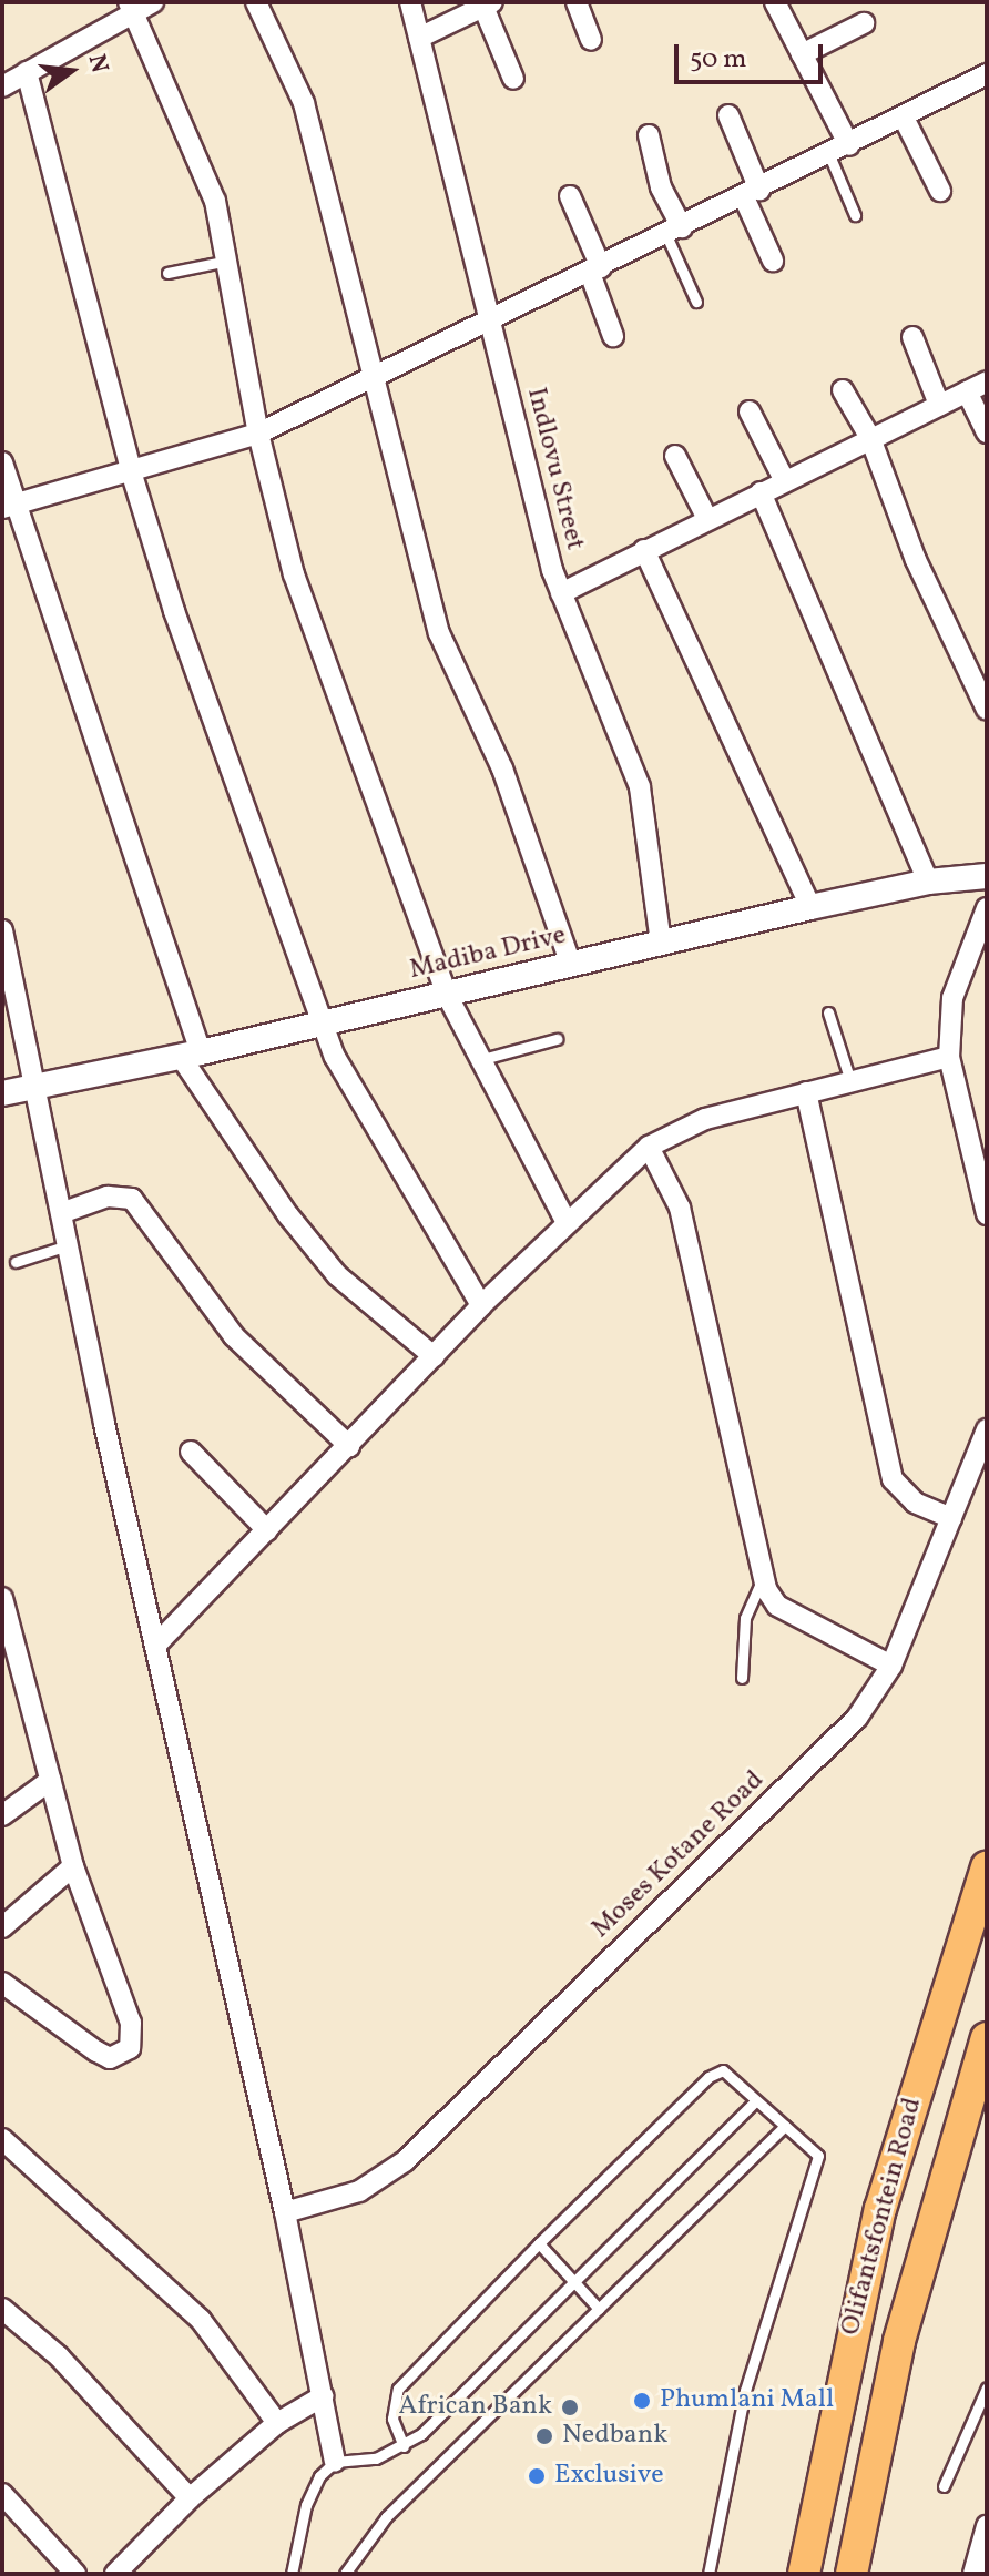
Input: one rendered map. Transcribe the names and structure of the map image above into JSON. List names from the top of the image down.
{
  "streets": {
    "main road": ["Olifantsfontein Road"],
    "street": ["Indlovu Street", "Madiba Drive", "Moses Kotane Road"]
  },
  "crossings": [
    ["Indlovu Street", "Madiba Drive"]
  ],
  "places": [
    "Phumlani Mall",
    "African Bank",
    "Nedbank",
    "Exclusive"
  ],
  "scale_bar": "50 m",
  "north": "right"
}
